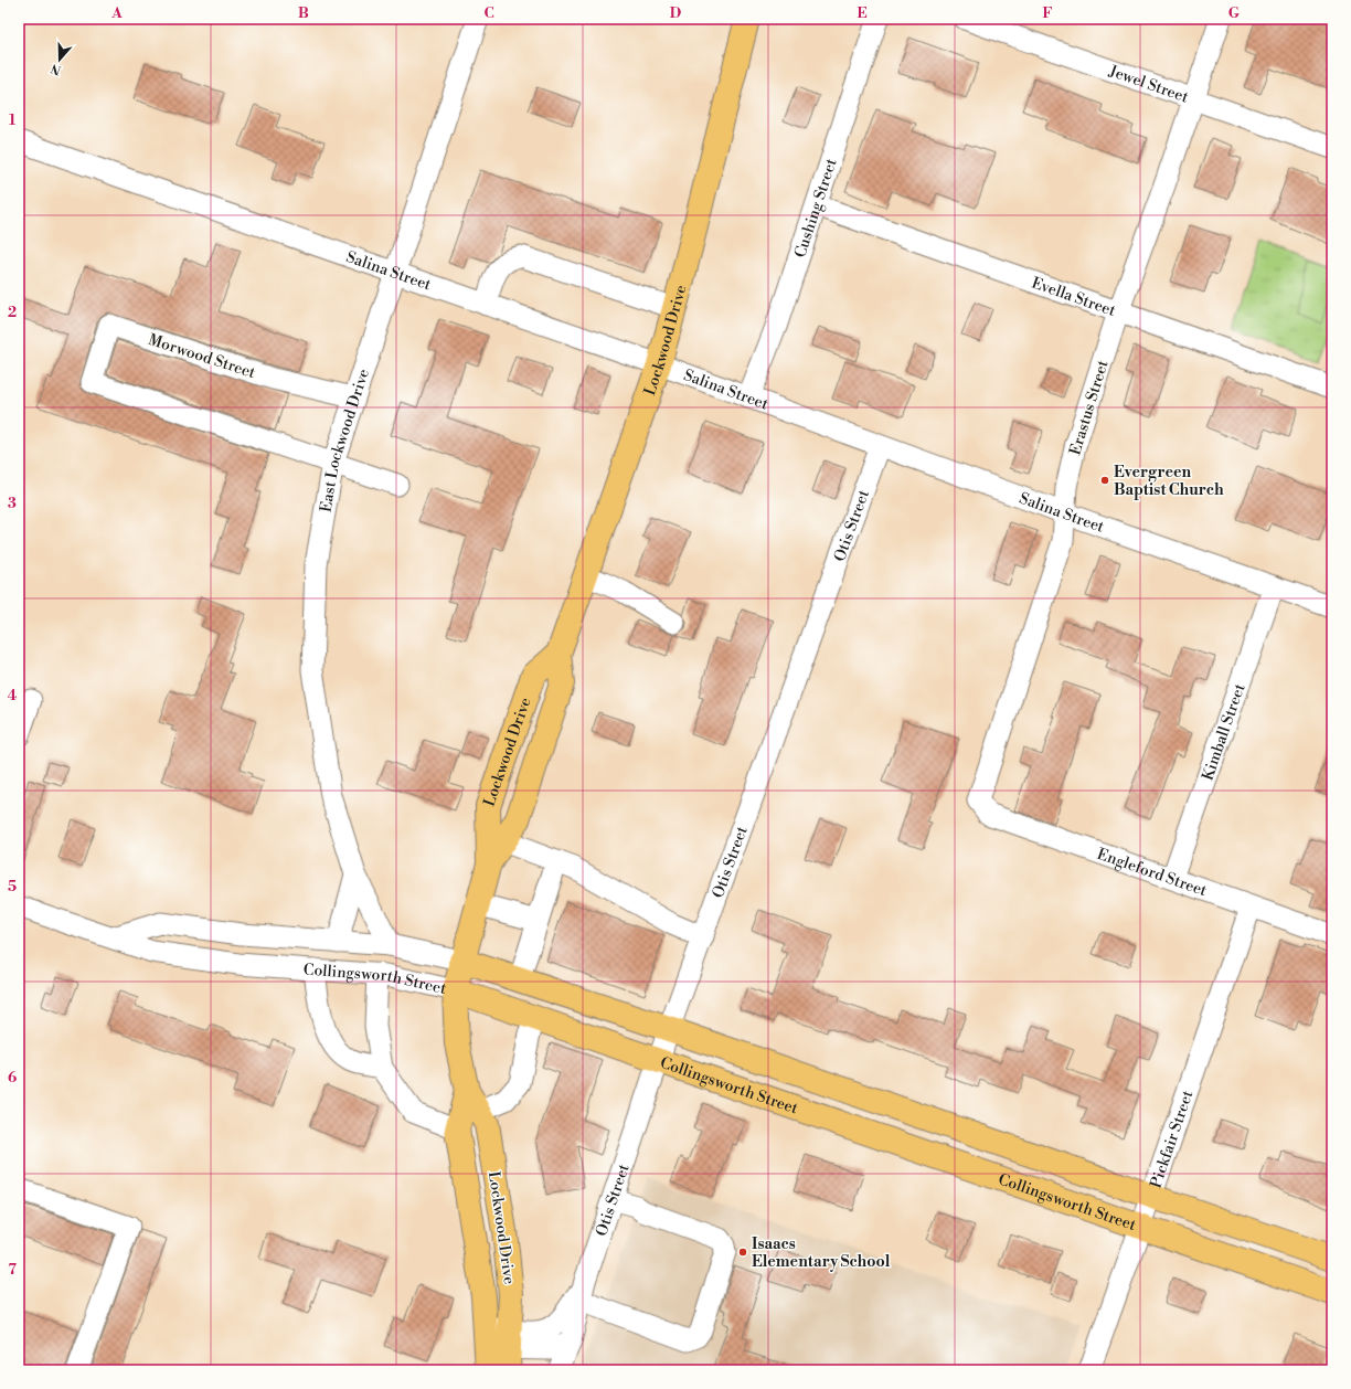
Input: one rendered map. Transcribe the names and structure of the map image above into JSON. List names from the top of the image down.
{
  "streets": {
    "main road": ["Lockwood Drive", "Collingsworth Street"],
    "street": [
      "Jewel Street",
      "Cushing Street",
      "Salina Street",
      "Evella Street",
      "Morwood Street",
      "Erastus Street",
      "East Lockwood Drive",
      "Otis Street",
      "Kimball Street",
      "Engleford Street",
      "Pickfair Street"
    ]
  },
  "crossings": [
    ["Jewel Street", "Erastus Street"],
    ["Cushing Street", "Salina Street"],
    ["Cushing Street", "Evella Street"],
    ["Salina Street", "Lockwood Drive"],
    ["Salina Street", "Erastus Street"],
    ["Salina Street", "East Lockwood Drive"],
    ["Salina Street", "Otis Street"],
    ["Salina Street", "Kimball Street"],
    ["Evella Street", "Erastus Street"],
    ["Lockwood Drive", "Otis Street"],
    ["Lockwood Drive", "Collingsworth Street"],
    ["Morwood Street", "East Lockwood Drive"],
    ["Erastus Street", "Engleford Street"],
    ["East Lockwood Drive", "Collingsworth Street"],
    ["Otis Street", "Collingsworth Street"],
    ["Kimball Street", "Engleford Street"],
    ["Engleford Street", "Pickfair Street"],
    ["Collingsworth Street", "Pickfair Street"]
  ],
  "places": ["Evergreen Baptist Church", "Isaacs Elementary School"],
  "north": "bottom",
  "grid": {
    "columns": [
      "A",
      "B",
      "C",
      "D",
      "E",
      "F",
      "G"
    ],
    "rows": [
      "1",
      "2",
      "3",
      "4",
      "5",
      "6",
      "7"
    ]
  }
}
